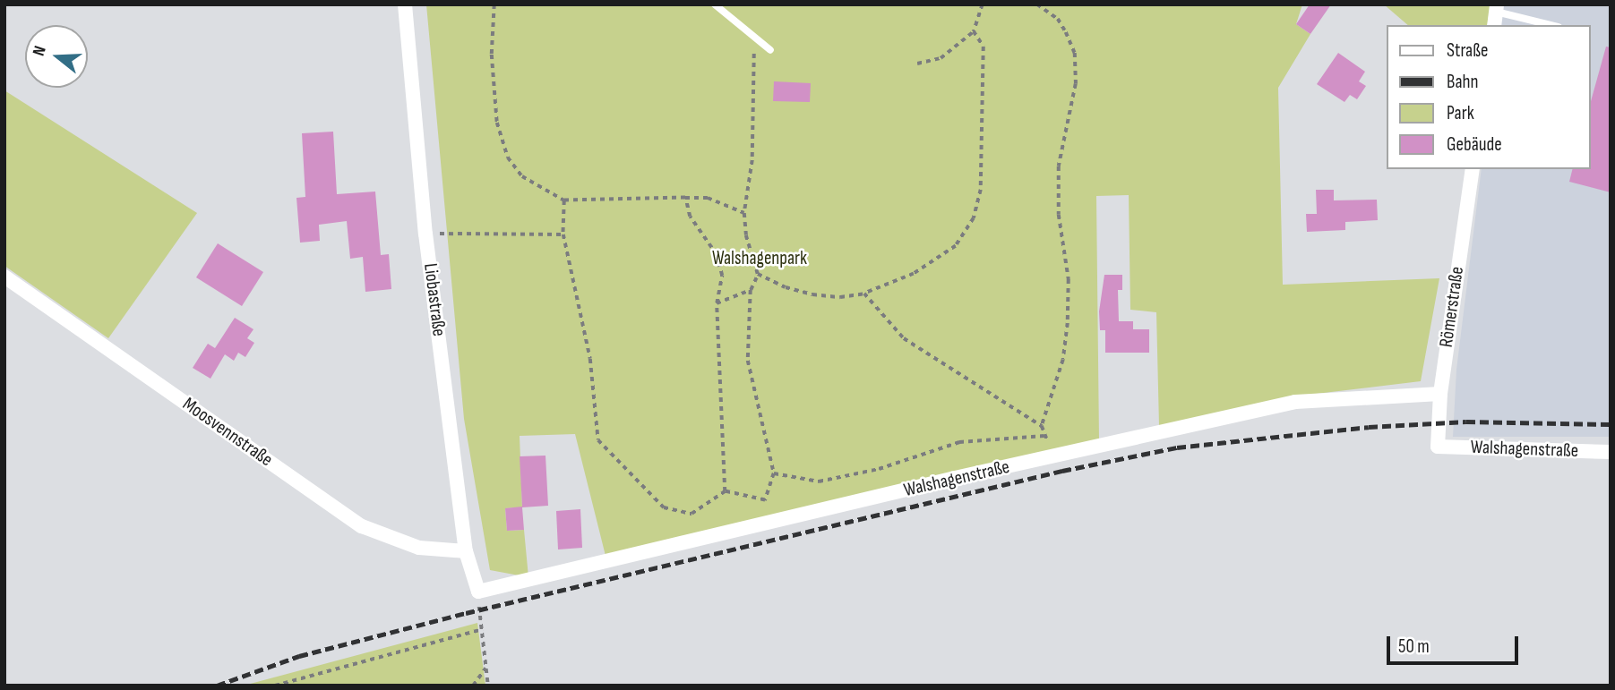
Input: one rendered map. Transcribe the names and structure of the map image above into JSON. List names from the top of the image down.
{
  "streets": {
    "street": [
      "Liobastraße",
      "Römerstraße",
      "Moosvennstraße",
      "Walshagenstraße"
    ]
  },
  "crossings": [
    ["Liobastraße", "Moosvennstraße"],
    ["Liobastraße", "Walshagenstraße"],
    ["Römerstraße", "Walshagenstraße"]
  ],
  "parks": ["Walshagenpark"],
  "legend": [
    "Straße",
    "Bahn",
    "Park",
    "Gebäude"
  ],
  "scale_bar": "50 m",
  "north": "left"
}
